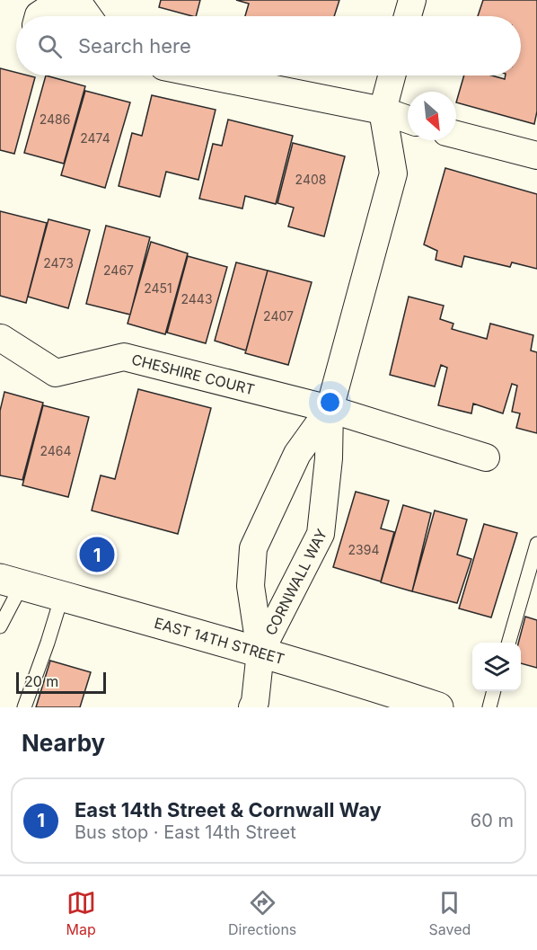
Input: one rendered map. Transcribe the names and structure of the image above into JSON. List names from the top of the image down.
{
  "streets": {
    "main road": ["EAST 14TH STREET"],
    "street": ["CHESHIRE COURT", "CORNWALL WAY"]
  },
  "crossings": [
    ["CHESHIRE COURT", "CORNWALL WAY"],
    ["CORNWALL WAY", "EAST 14TH STREET"]
  ],
  "house_numbers": [
    "2486",
    "2474",
    "2408",
    "2473",
    "2467",
    "2451",
    "2443",
    "2407",
    "2464",
    "2394"
  ],
  "scale_bar": "20 m",
  "north": "bottom right",
  "page": {
    "search": "Search here",
    "pins": "1",
    "scale": "20 m",
    "heading": "Nearby",
    "list": [
      {
        "mark": "1",
        "name": "East 14th Street & Cornwall Way",
        "note": "Bus stop · East 14th Street",
        "value": "60 m"
      }
    ],
    "nav": ["Map", "Directions", "Saved"]
  }
}
